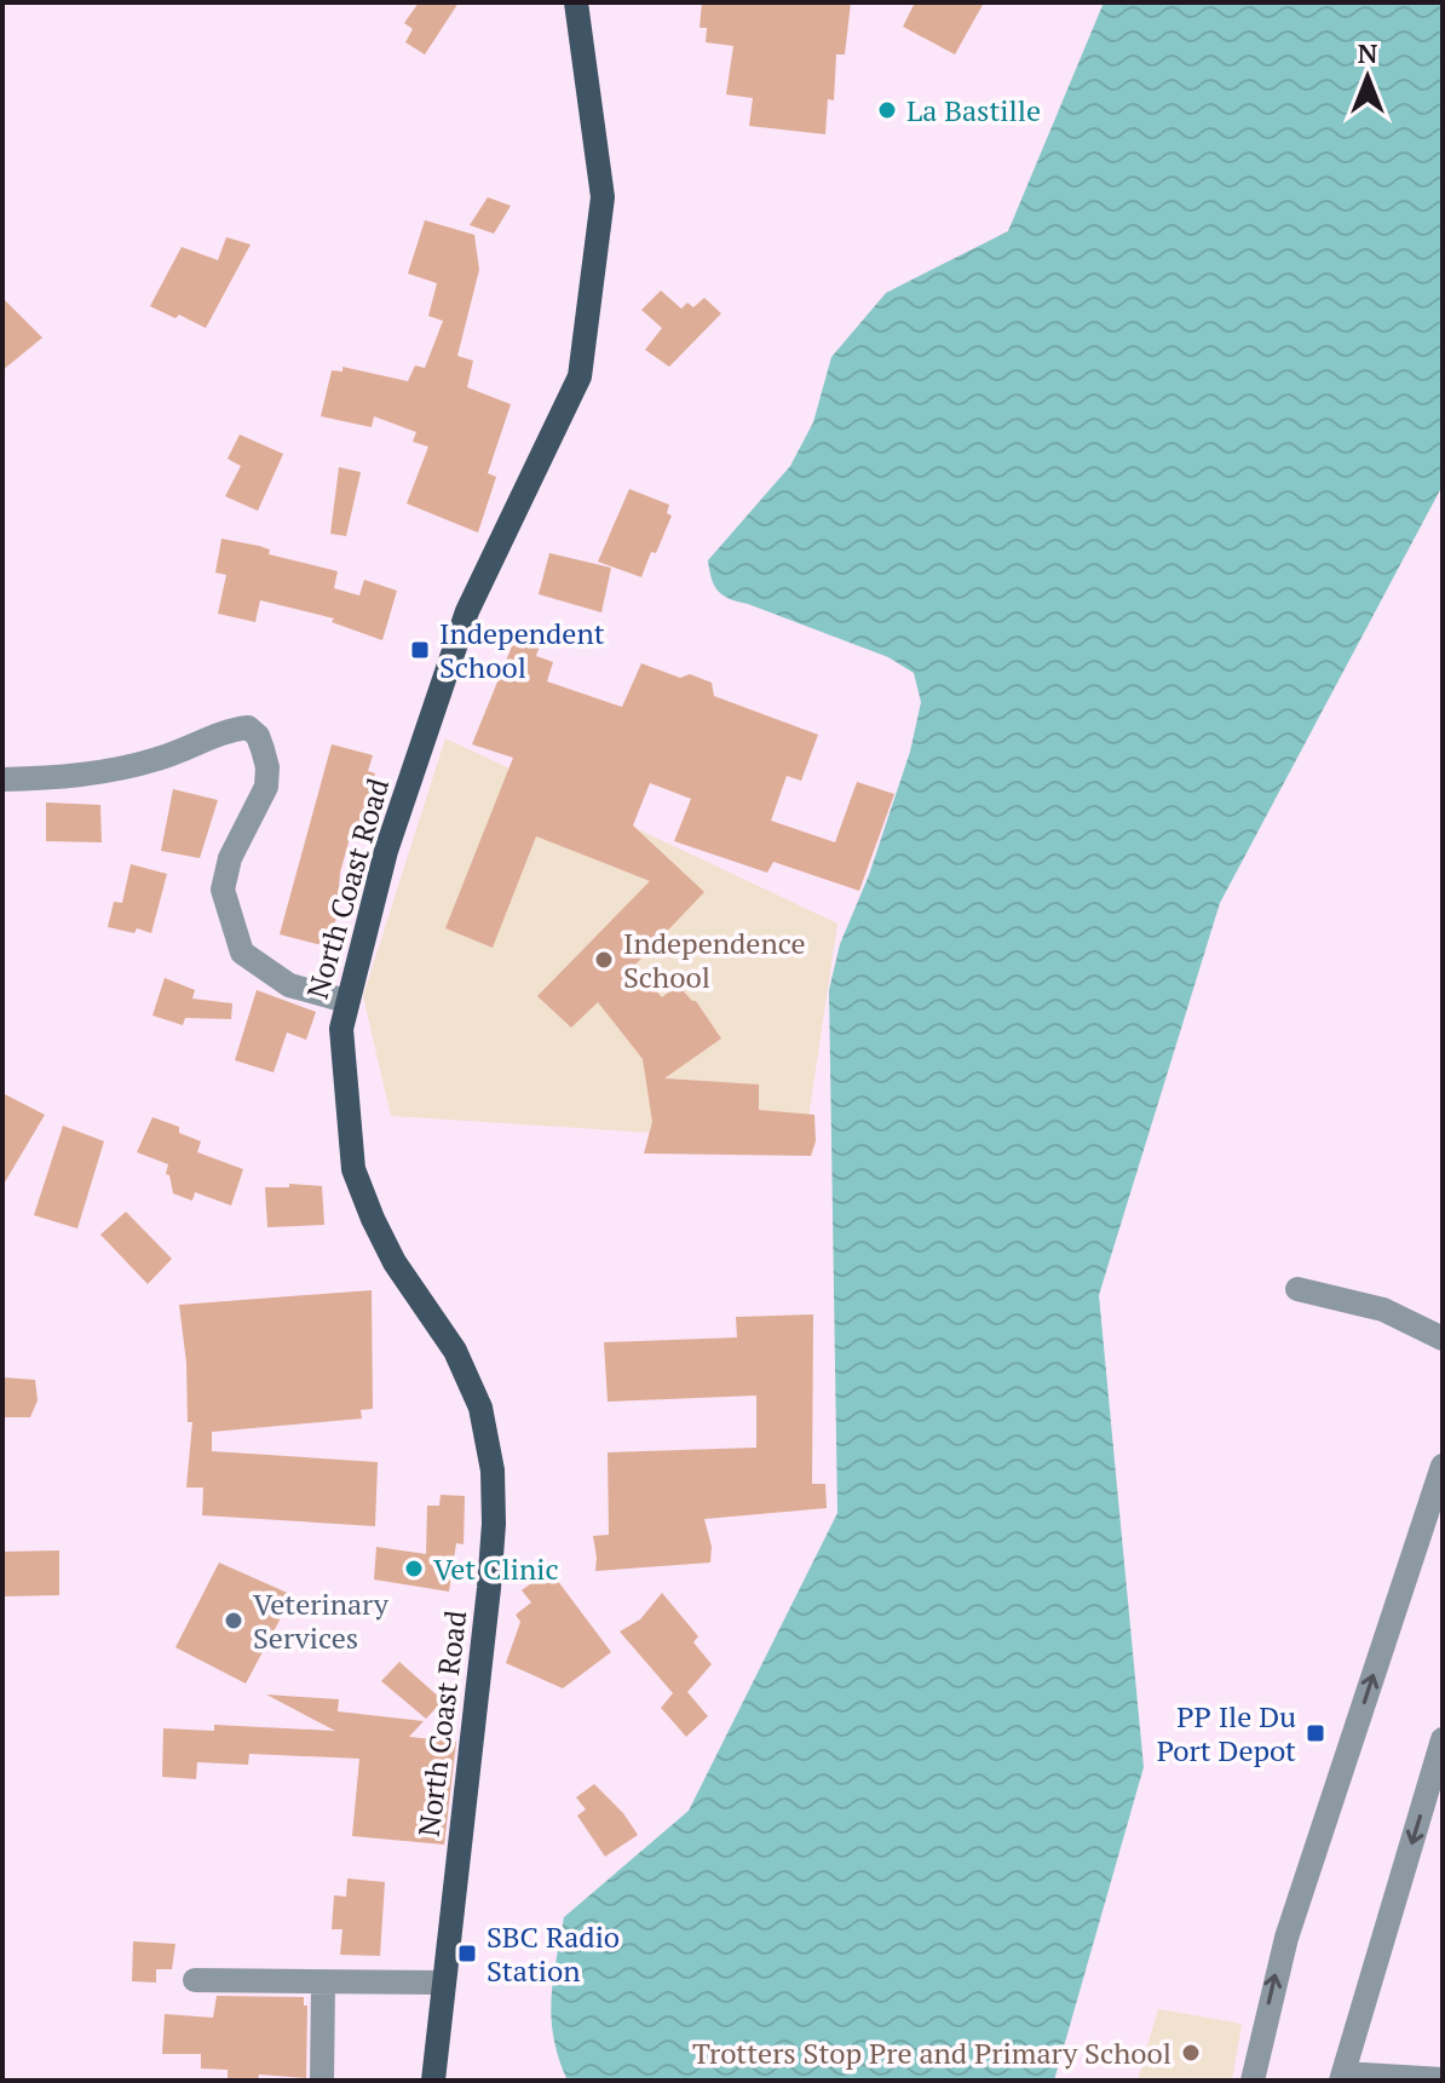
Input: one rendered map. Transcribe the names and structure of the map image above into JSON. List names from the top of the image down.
{
  "streets": {
    "main road": ["North Coast Road"]
  },
  "places": {
    "other": [
      "La Bastille",
      "Independence School",
      "Vet Clinic",
      "Veterinary Services",
      "Trotters Stop Pre and Primary School"
    ],
    "transit": ["Independent School", "PP Ile Du Port Depot", "SBC Radio Station"]
  },
  "north": "top"
}
